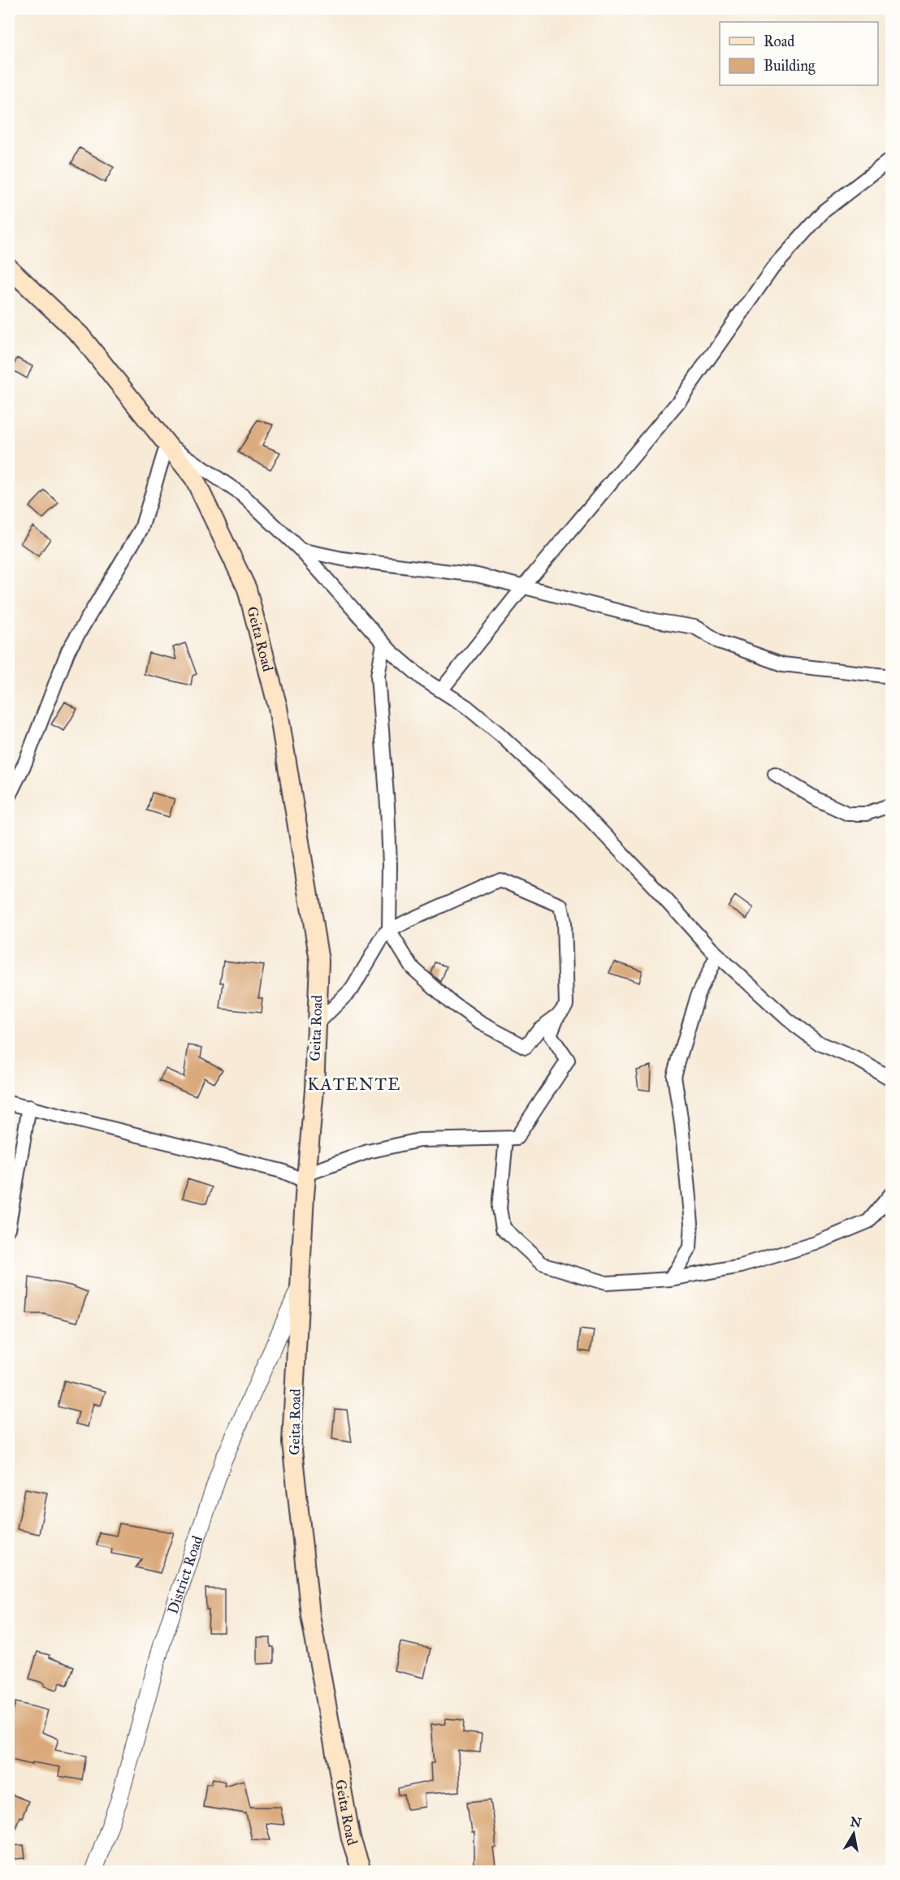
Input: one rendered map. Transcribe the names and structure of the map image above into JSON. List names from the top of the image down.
{
  "streets": {
    "main road": ["Geita Road"],
    "street": ["District Road"]
  },
  "crossings": [
    ["Geita Road", "District Road"]
  ],
  "districts": ["KATENTE"],
  "legend": ["Road", "Building"],
  "north": "top"
}
